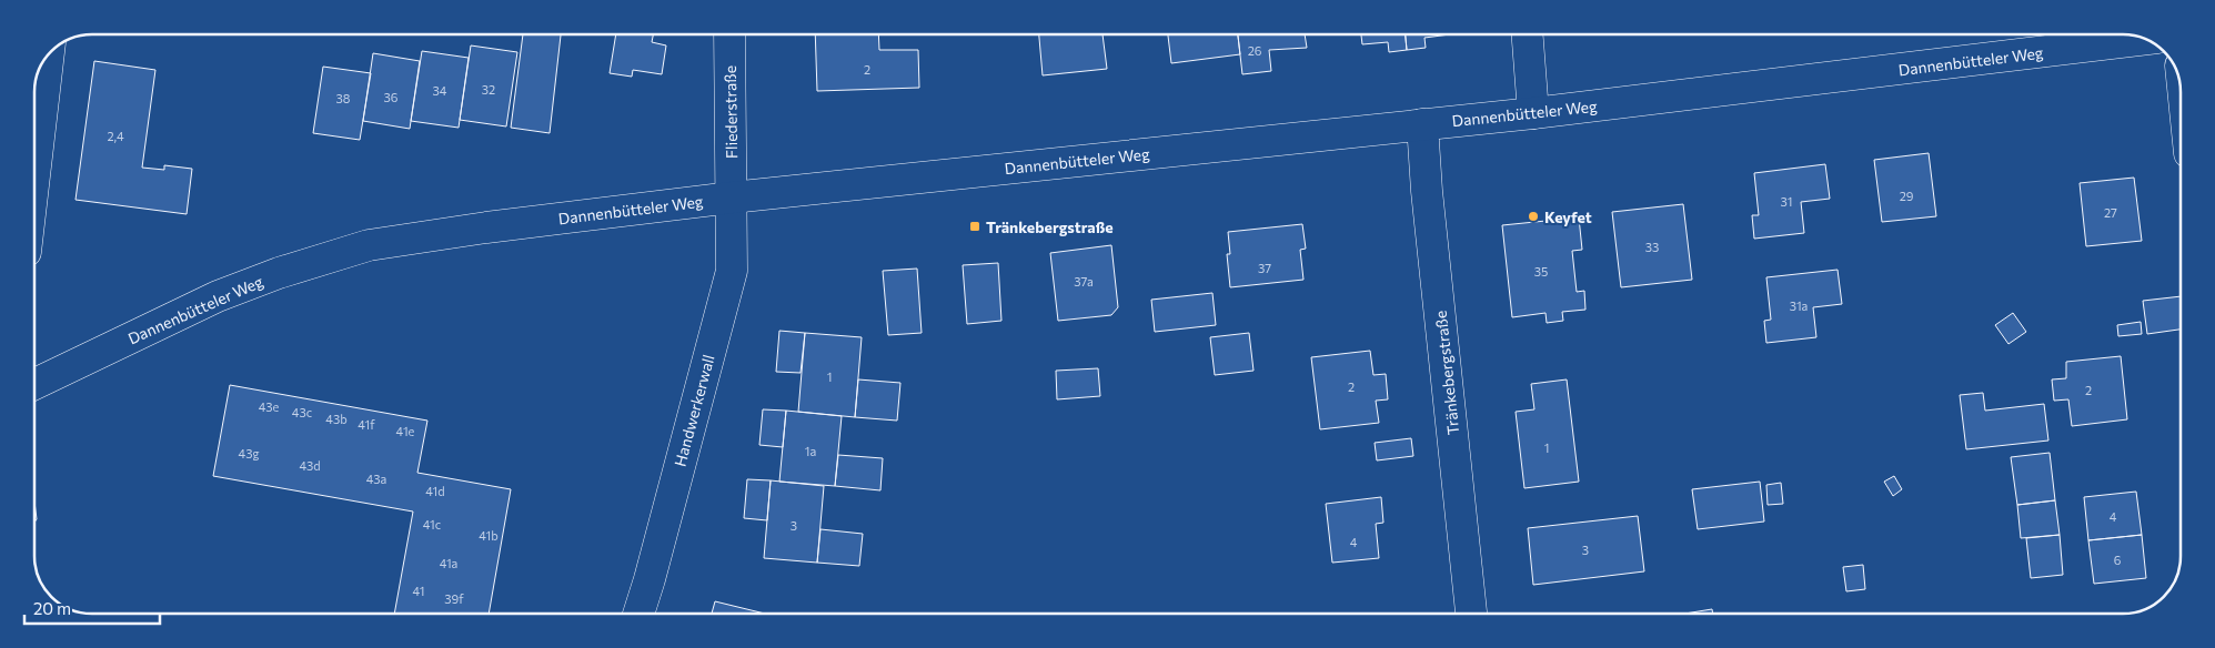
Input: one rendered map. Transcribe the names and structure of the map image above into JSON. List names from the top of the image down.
{
  "streets": {
    "street": [
      "Dannenbütteler Weg",
      "Fliederstraße",
      "Tränkebergstraße",
      "Handwerkerwall"
    ]
  },
  "crossings": [
    ["Dannenbütteler Weg", "Fliederstraße"],
    ["Dannenbütteler Weg", "Tränkebergstraße"],
    ["Dannenbütteler Weg", "Handwerkerwall"],
    ["Fliederstraße", "Handwerkerwall"]
  ],
  "places": {
    "other": ["Keyfet"],
    "transit": ["Tränkebergstraße"]
  },
  "house_numbers": [
    "26",
    "2",
    "32",
    "34",
    "36",
    "38",
    "2,4",
    "29",
    "31",
    "27",
    "33",
    "37",
    "35",
    "37a",
    "31a",
    "1",
    "2",
    "2",
    "43e",
    "43c",
    "43b",
    "41f",
    "41e",
    "1",
    "1a",
    "43g",
    "43d",
    "43a",
    "41d",
    "4",
    "41c",
    "3",
    "41b",
    "4",
    "3",
    "6",
    "41a",
    "41",
    "39f"
  ],
  "scale_bar": "20 m"
}
